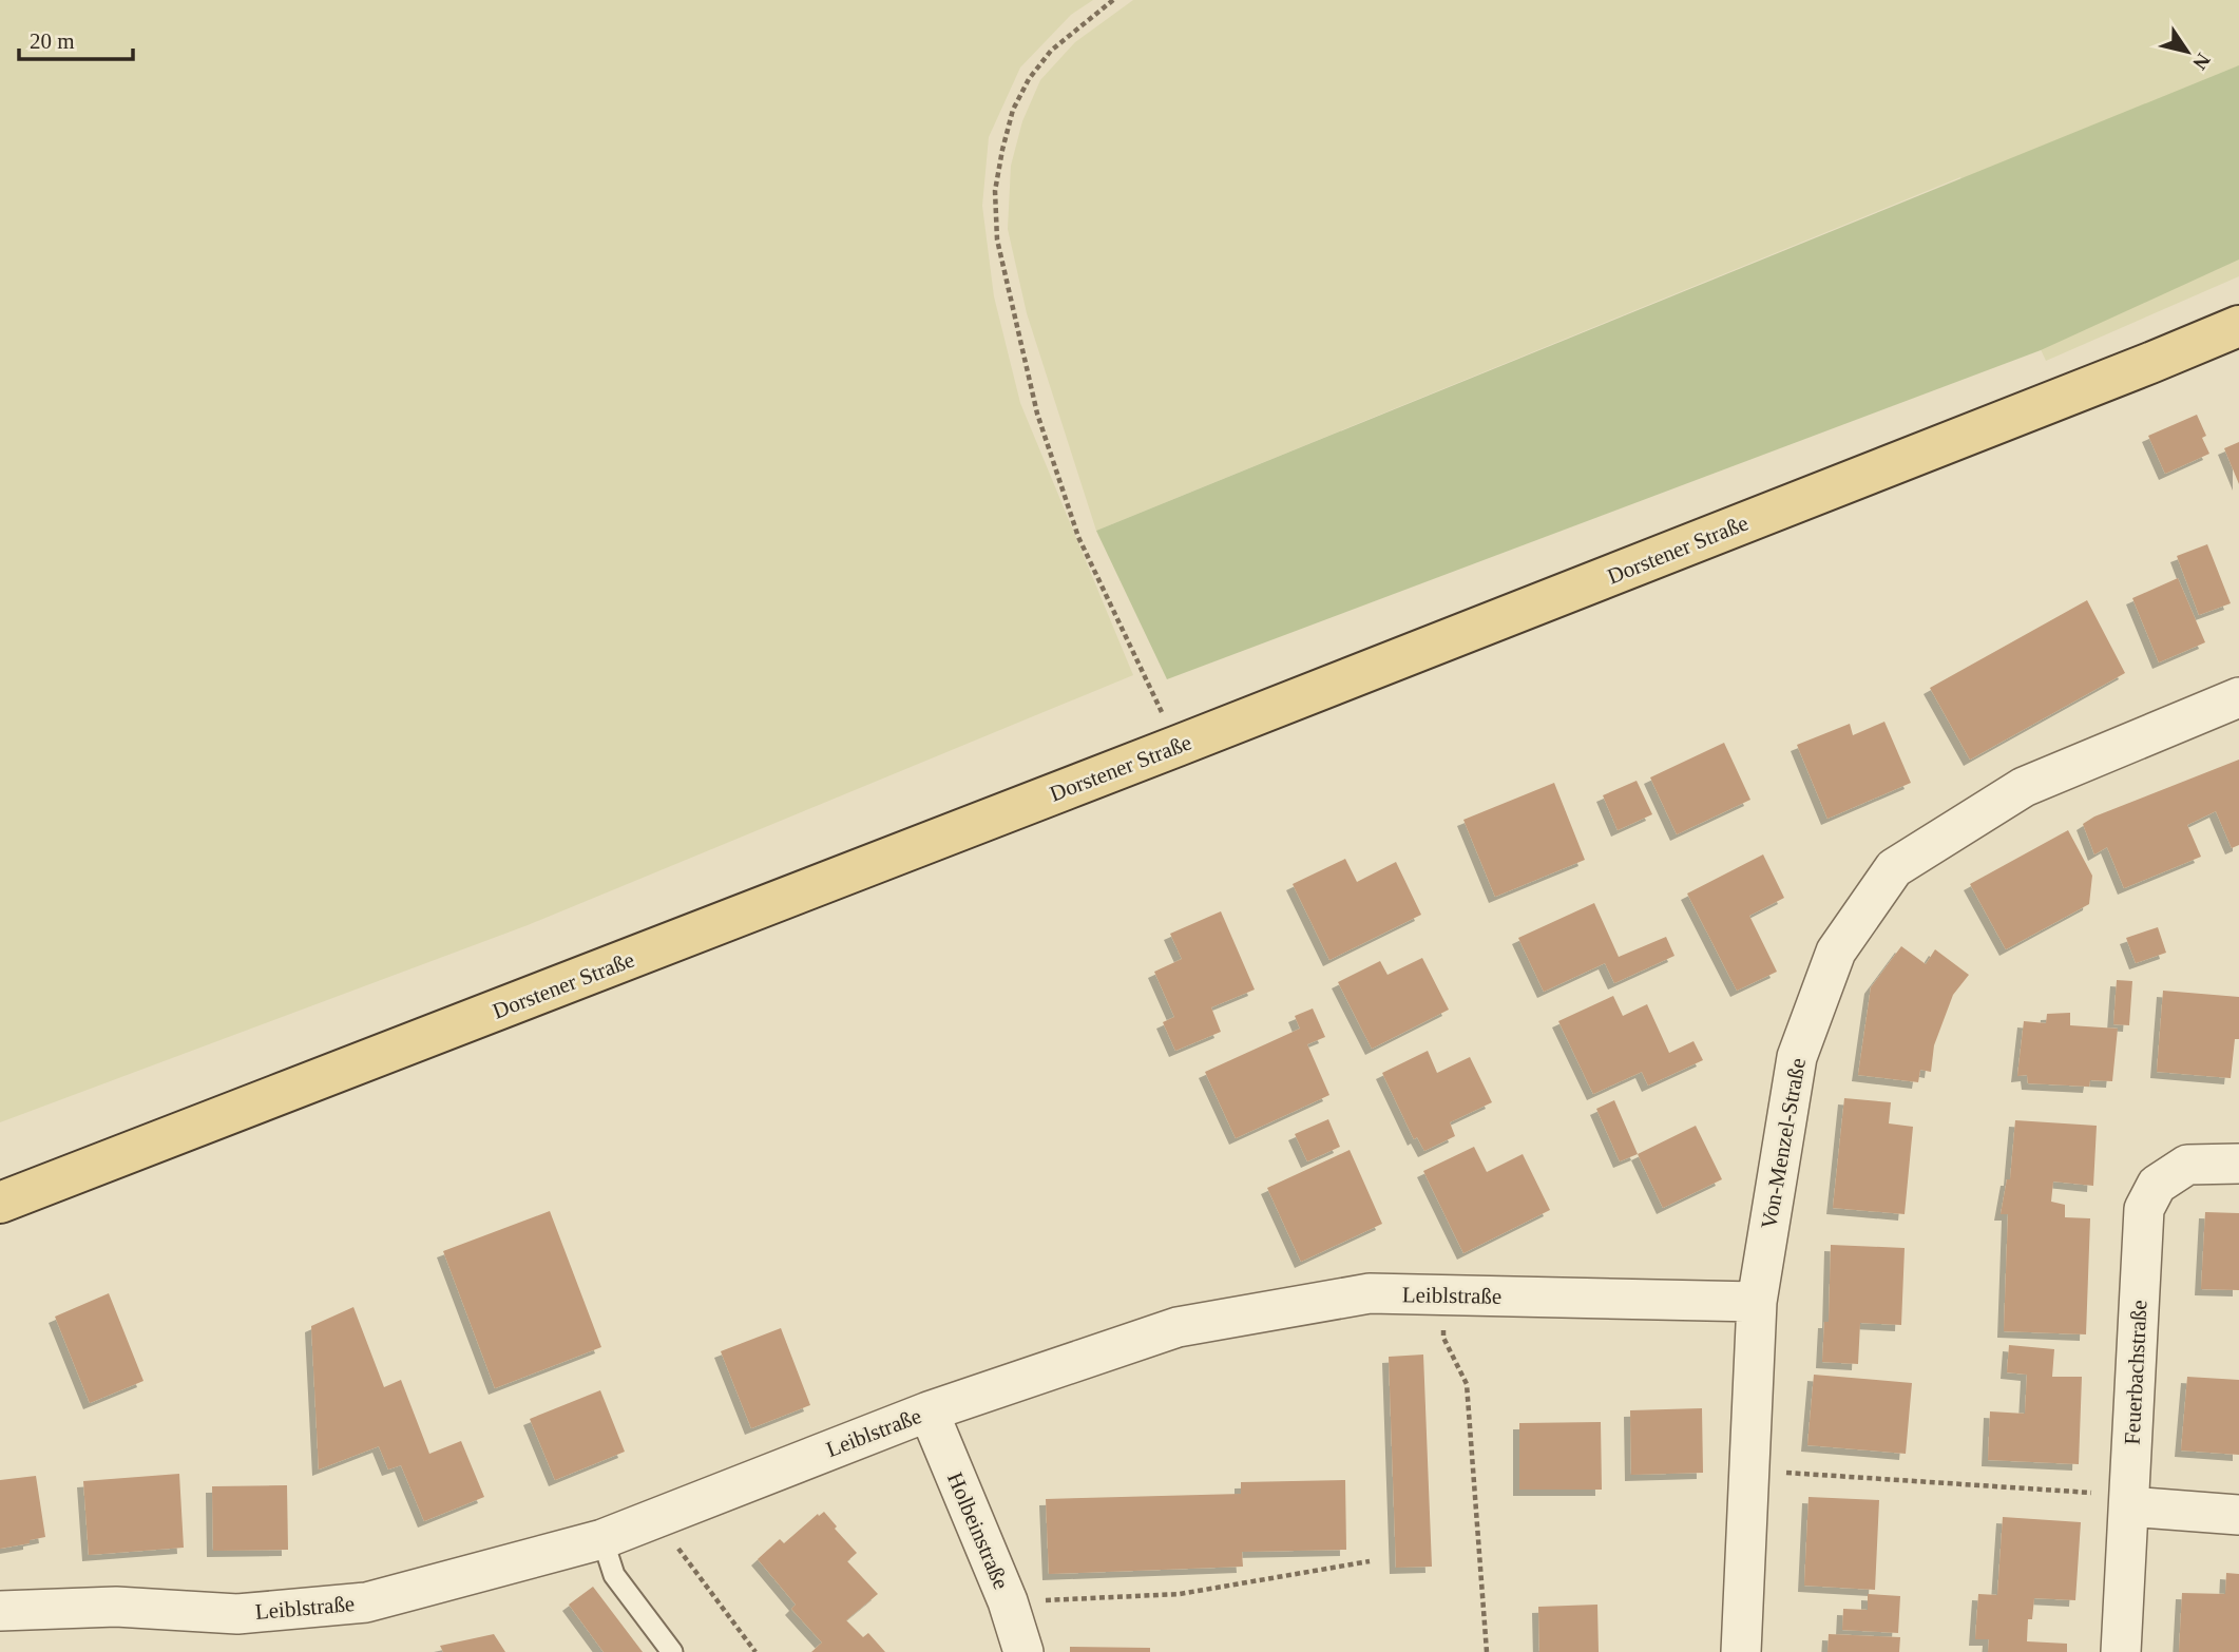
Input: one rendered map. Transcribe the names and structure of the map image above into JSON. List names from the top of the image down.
{
  "streets": {
    "main road": ["Dorstener Straße"],
    "street": [
      "Von-Menzel-Straße",
      "Leiblstraße",
      "Feuerbachstraße",
      "Holbeinstraße"
    ]
  },
  "crossings": [
    ["Von-Menzel-Straße", "Leiblstraße"],
    ["Leiblstraße", "Holbeinstraße"]
  ],
  "scale_bar": "20 m",
  "north": "bottom right"
}
